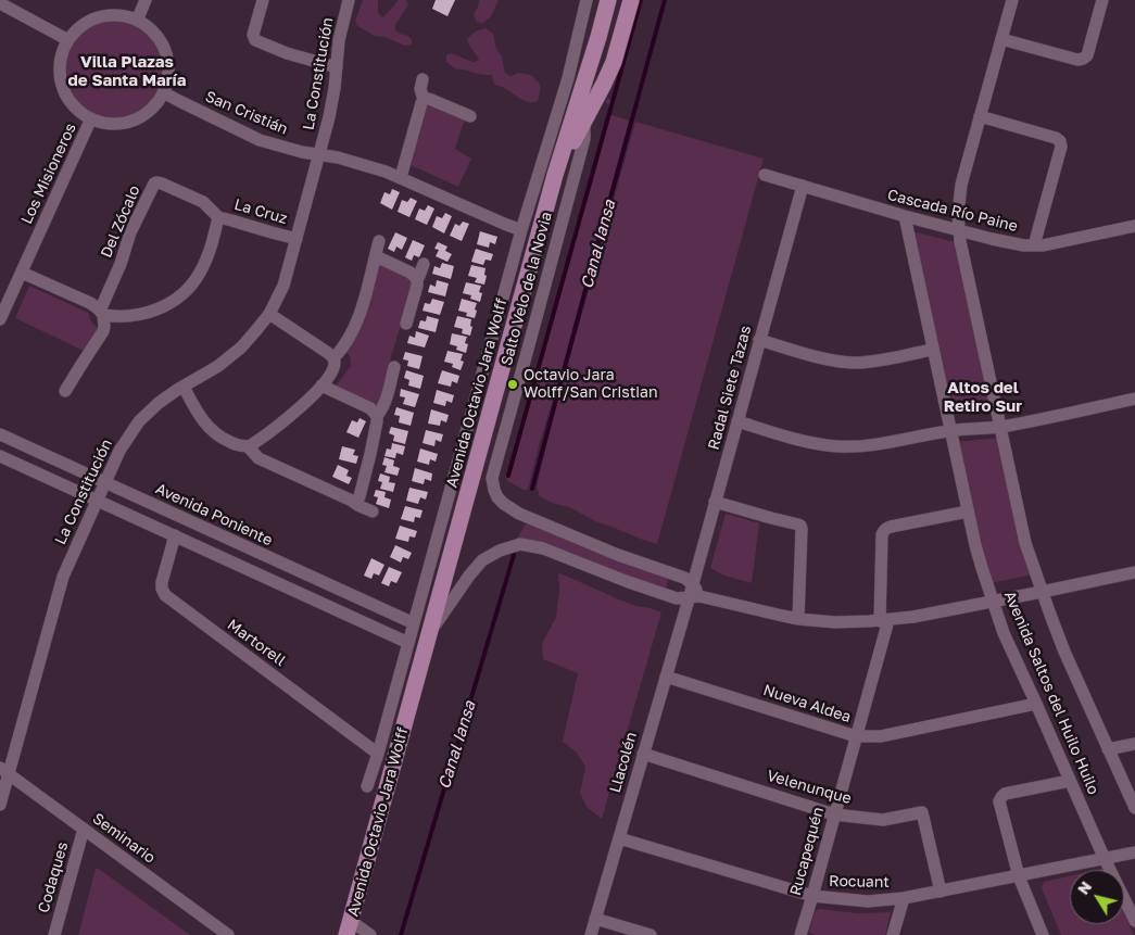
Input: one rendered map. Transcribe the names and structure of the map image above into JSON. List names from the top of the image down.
{
  "streets": {
    "main road": ["Avenida Octavio Jara Wolff"],
    "street": [
      "La Constitución",
      "San Cristián",
      "Los Misioneros",
      "Cascada Río Paine",
      "La Cruz",
      "Del Zócalo",
      "Salto Velo de la Novia",
      "Radal Siete Tazas",
      "Avenida Poniente",
      "Martorell",
      "Avenida Saltos del Huilo Huilo",
      "Nueva Aldea",
      "Llacolén",
      "Velenunque",
      "Seminario",
      "Rucapequén",
      "Codaques",
      "Rocuant"
    ]
  },
  "crossings": [
    ["La Constitución", "San Cristián"],
    ["La Constitución", "La Cruz"],
    ["La Constitución", "Avenida Poniente"],
    ["La Constitución", "Seminario"],
    ["San Cristián", "Los Misioneros"],
    ["San Cristián", "Avenida Octavio Jara Wolff"],
    ["Los Misioneros", "La Cruz"],
    ["Cascada Río Paine", "Radal Siete Tazas"],
    ["Cascada Río Paine", "Avenida Saltos del Huilo Huilo"],
    ["La Cruz", "Del Zócalo"],
    ["Salto Velo de la Novia", "Radal Siete Tazas"],
    ["Salto Velo de la Novia", "Avenida Octavio Jara Wolff"],
    ["Avenida Octavio Jara Wolff", "Avenida Poniente"],
    ["Avenida Octavio Jara Wolff", "Martorell"],
    ["Avenida Saltos del Huilo Huilo", "Nueva Aldea"],
    ["Avenida Saltos del Huilo Huilo", "Rucapequén"],
    ["Avenida Saltos del Huilo Huilo", "Rocuant"],
    ["Nueva Aldea", "Llacolén"],
    ["Nueva Aldea", "Rucapequén"],
    ["Llacolén", "Velenunque"],
    ["Llacolén", "Rocuant"],
    ["Velenunque", "Rucapequén"],
    ["Velenunque", "Rocuant"],
    ["Seminario", "Codaques"],
    ["Rucapequén", "Rocuant"]
  ],
  "districts": ["Villa Plazas de Santa María", "Altos del Retiro Sur"],
  "water": ["Canal Iansa"],
  "places": ["Octavio Jara Wolff/San Cristian"],
  "north": "top left"
}
